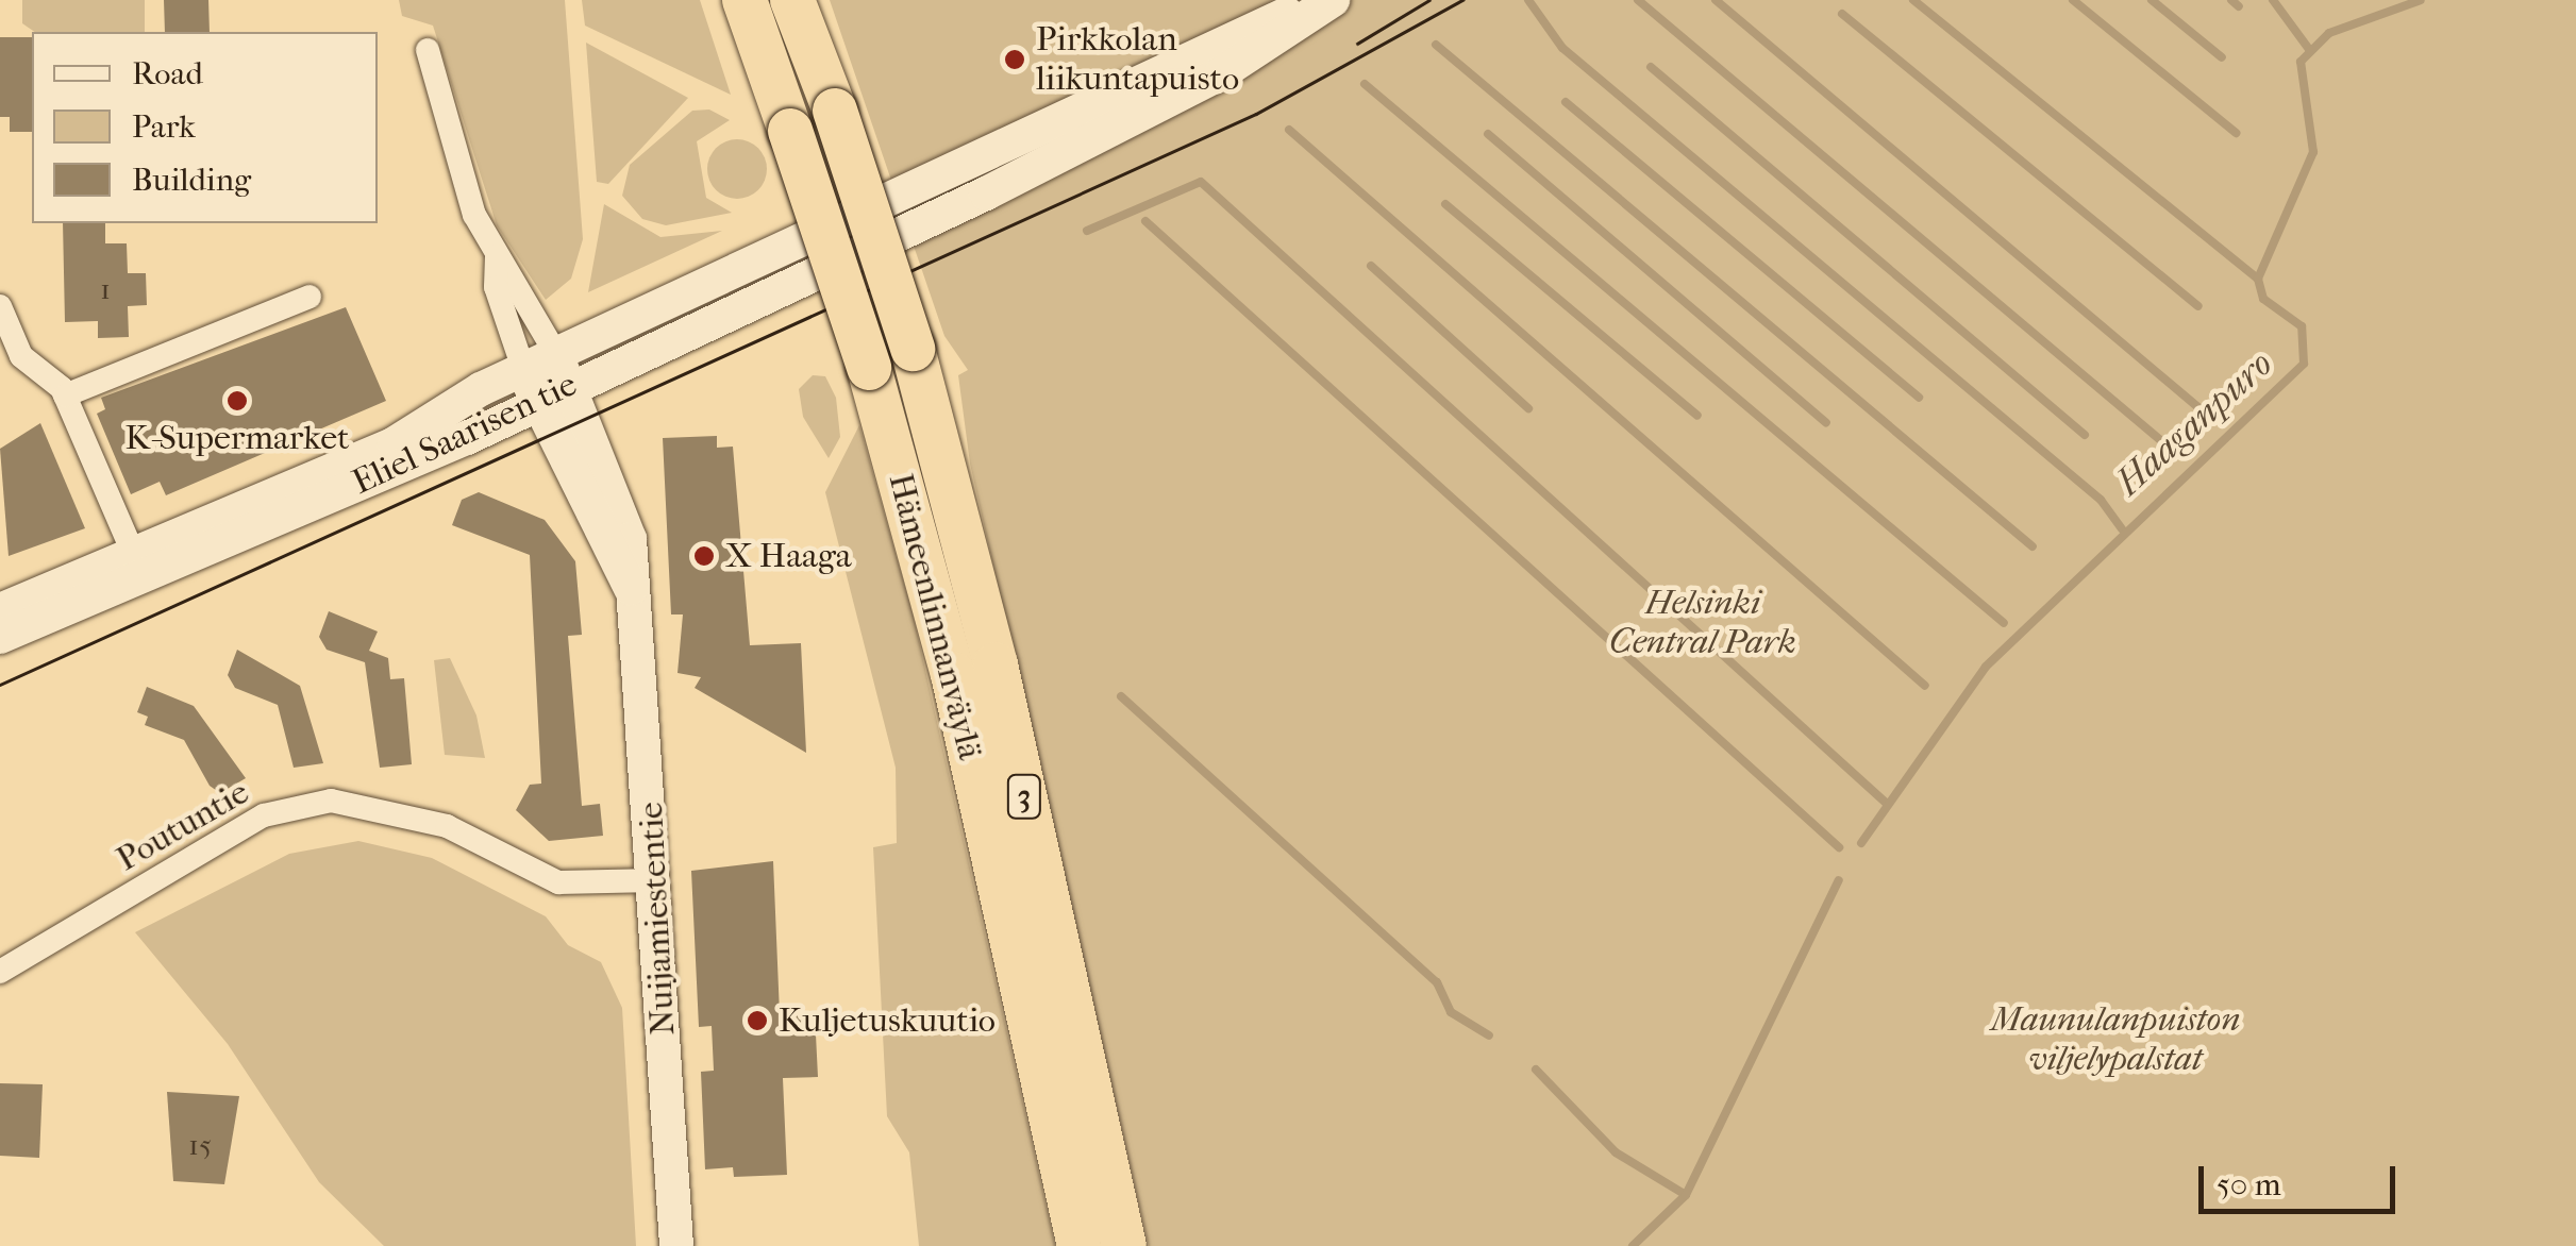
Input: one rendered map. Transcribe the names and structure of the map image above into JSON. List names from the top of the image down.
{
  "streets": {
    "highway": ["Hämeenlinnanväylä", "3"],
    "main road": ["Eliel Saarisen tie", "Nuijamiestentie"],
    "street": ["Poutuntie"]
  },
  "crossings": [
    ["Eliel Saarisen tie", "Nuijamiestentie"],
    ["Poutuntie", "Nuijamiestentie"]
  ],
  "water": ["Haaganpuro"],
  "parks": ["Helsinki Central Park", "Maunulanpuiston viljelypalstat"],
  "places": [
    "Pirkkolan liikuntapuisto",
    "K-Supermarket",
    "X Haaga",
    "Kuljetuskuutio"
  ],
  "house_numbers": ["1", "15"],
  "legend": ["Road", "Park", "Building"],
  "scale_bar": "50 m"
}
